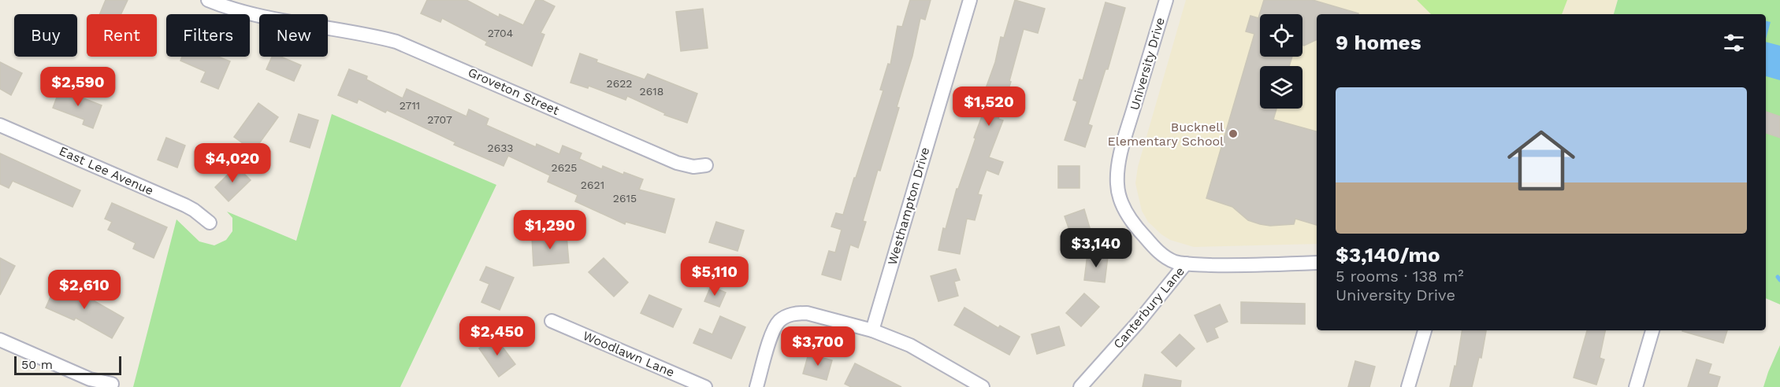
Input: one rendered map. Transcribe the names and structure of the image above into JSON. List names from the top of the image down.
{
  "streets": {
    "street": [
      "University Drive",
      "Groveton Street",
      "East Lee Avenue",
      "Westhampton Drive",
      "Canterbury Lane",
      "Woodlawn Lane"
    ]
  },
  "crossings": [
    ["University Drive", "Canterbury Lane"]
  ],
  "places": ["Bucknell Elementary School"],
  "house_numbers": [
    "2704",
    "2622",
    "2618",
    "2711",
    "2707",
    "2633",
    "2625",
    "2621",
    "2615"
  ],
  "scale_bar": "50 m",
  "page": {
    "chip": [
      "Buy",
      "Rent",
      "Filters",
      "New"
    ],
    "heading": "9 homes",
    "price": [
      "$2,590",
      "$1,520",
      "$4,020",
      "$1,290",
      "$3,140",
      "$5,110",
      "$2,610",
      "$2,450",
      "$3,700"
    ],
    "list": [
      {
        "name": "$3,140/mo",
        "note": "5 rooms · 138 m² · University Drive"
      }
    ],
    "scale": "50 m"
  }
}
